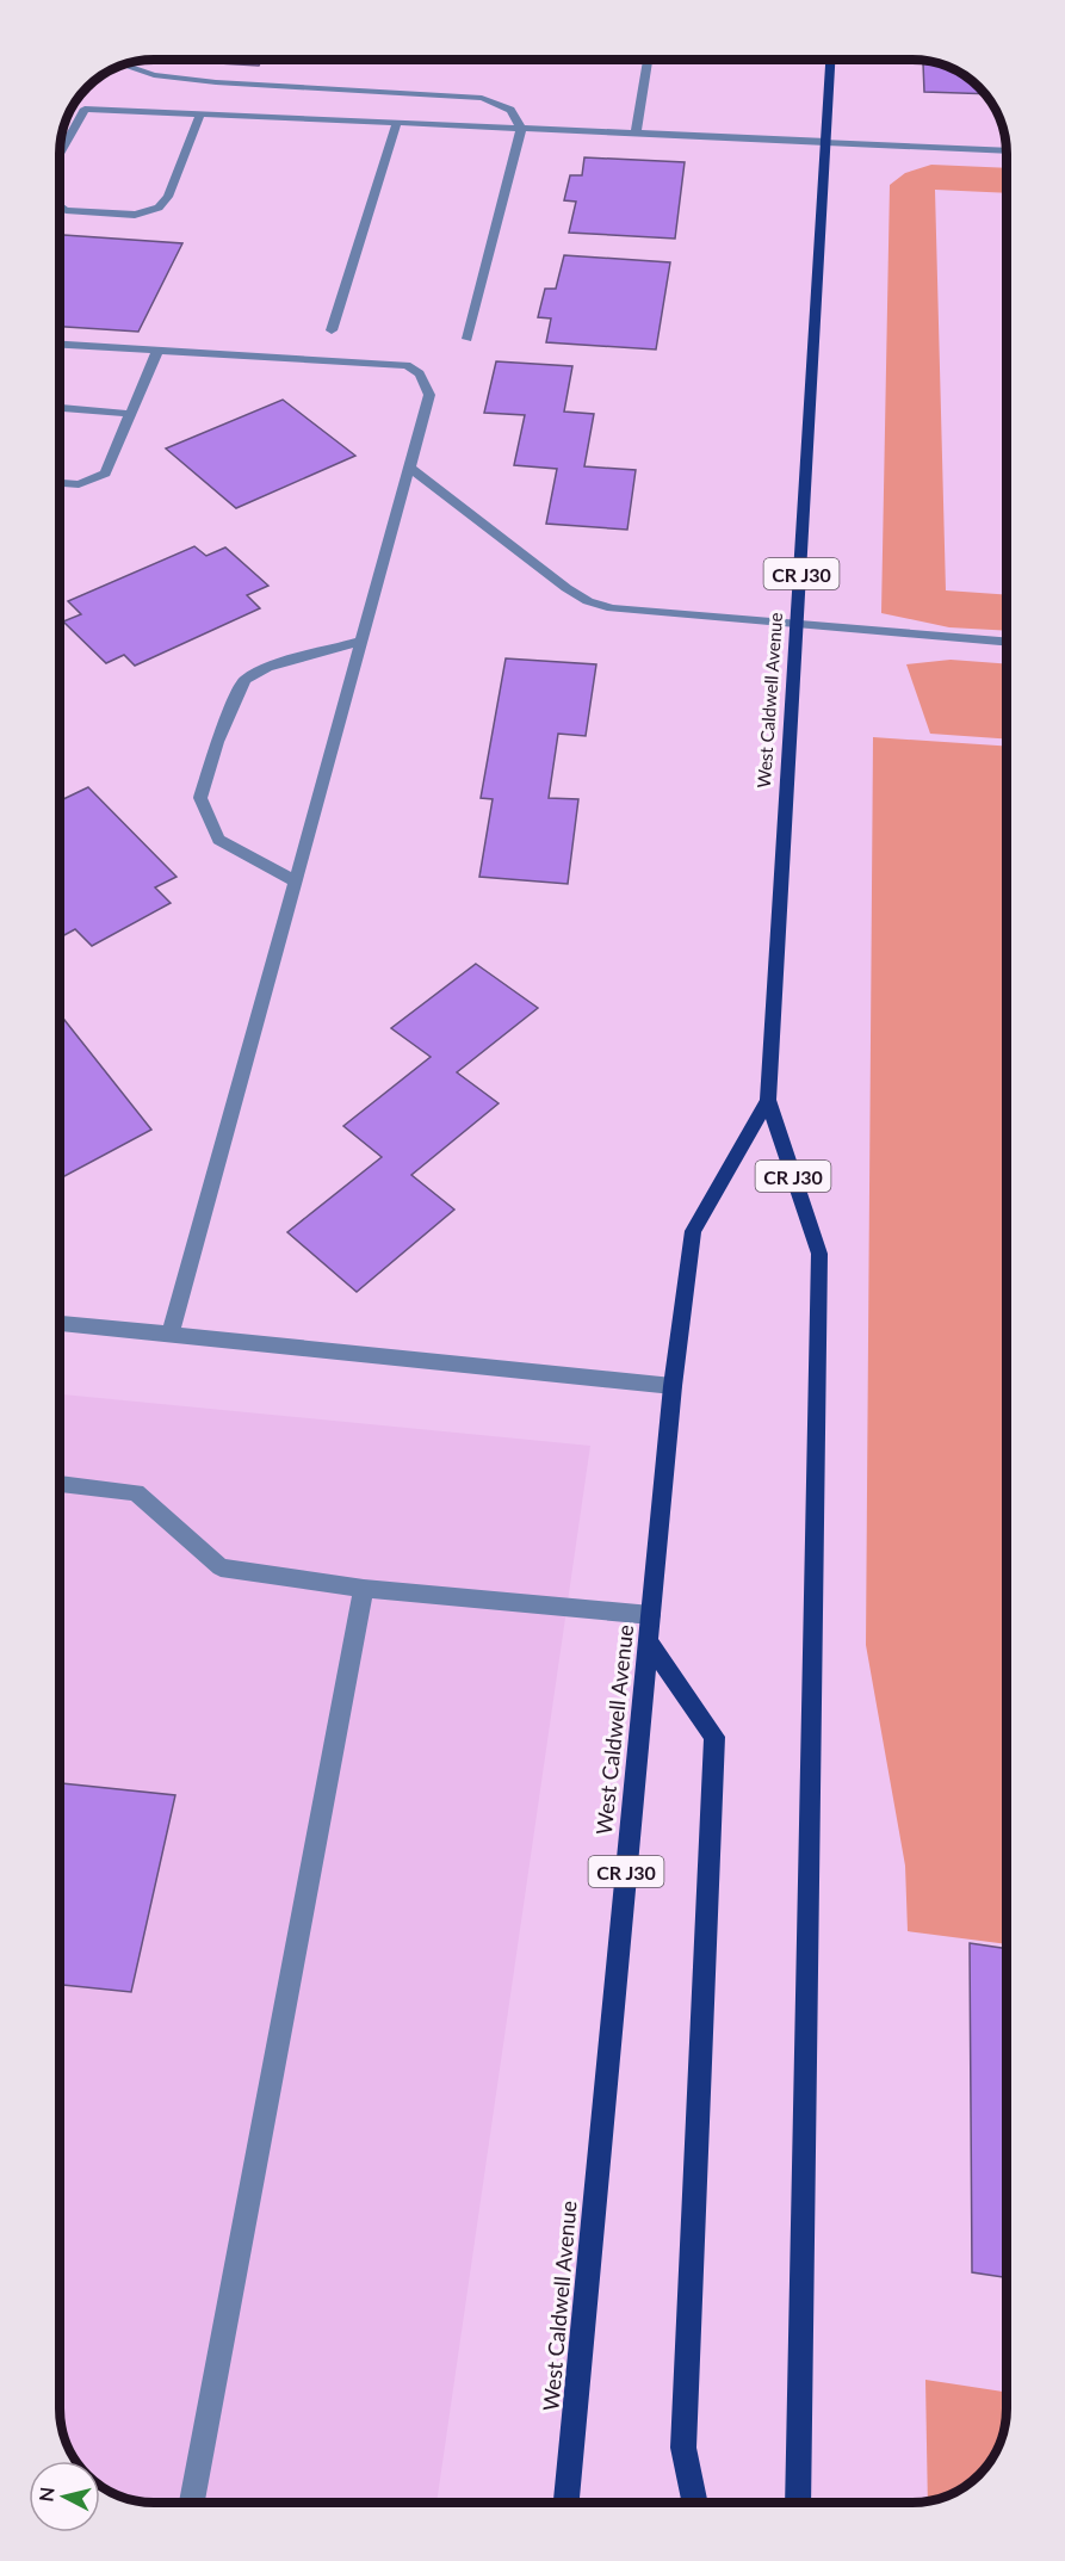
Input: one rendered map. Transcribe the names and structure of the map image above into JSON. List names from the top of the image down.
{
  "streets": {
    "main road": ["CR J30", "West Caldwell Avenue"]
  },
  "north": "left"
}
